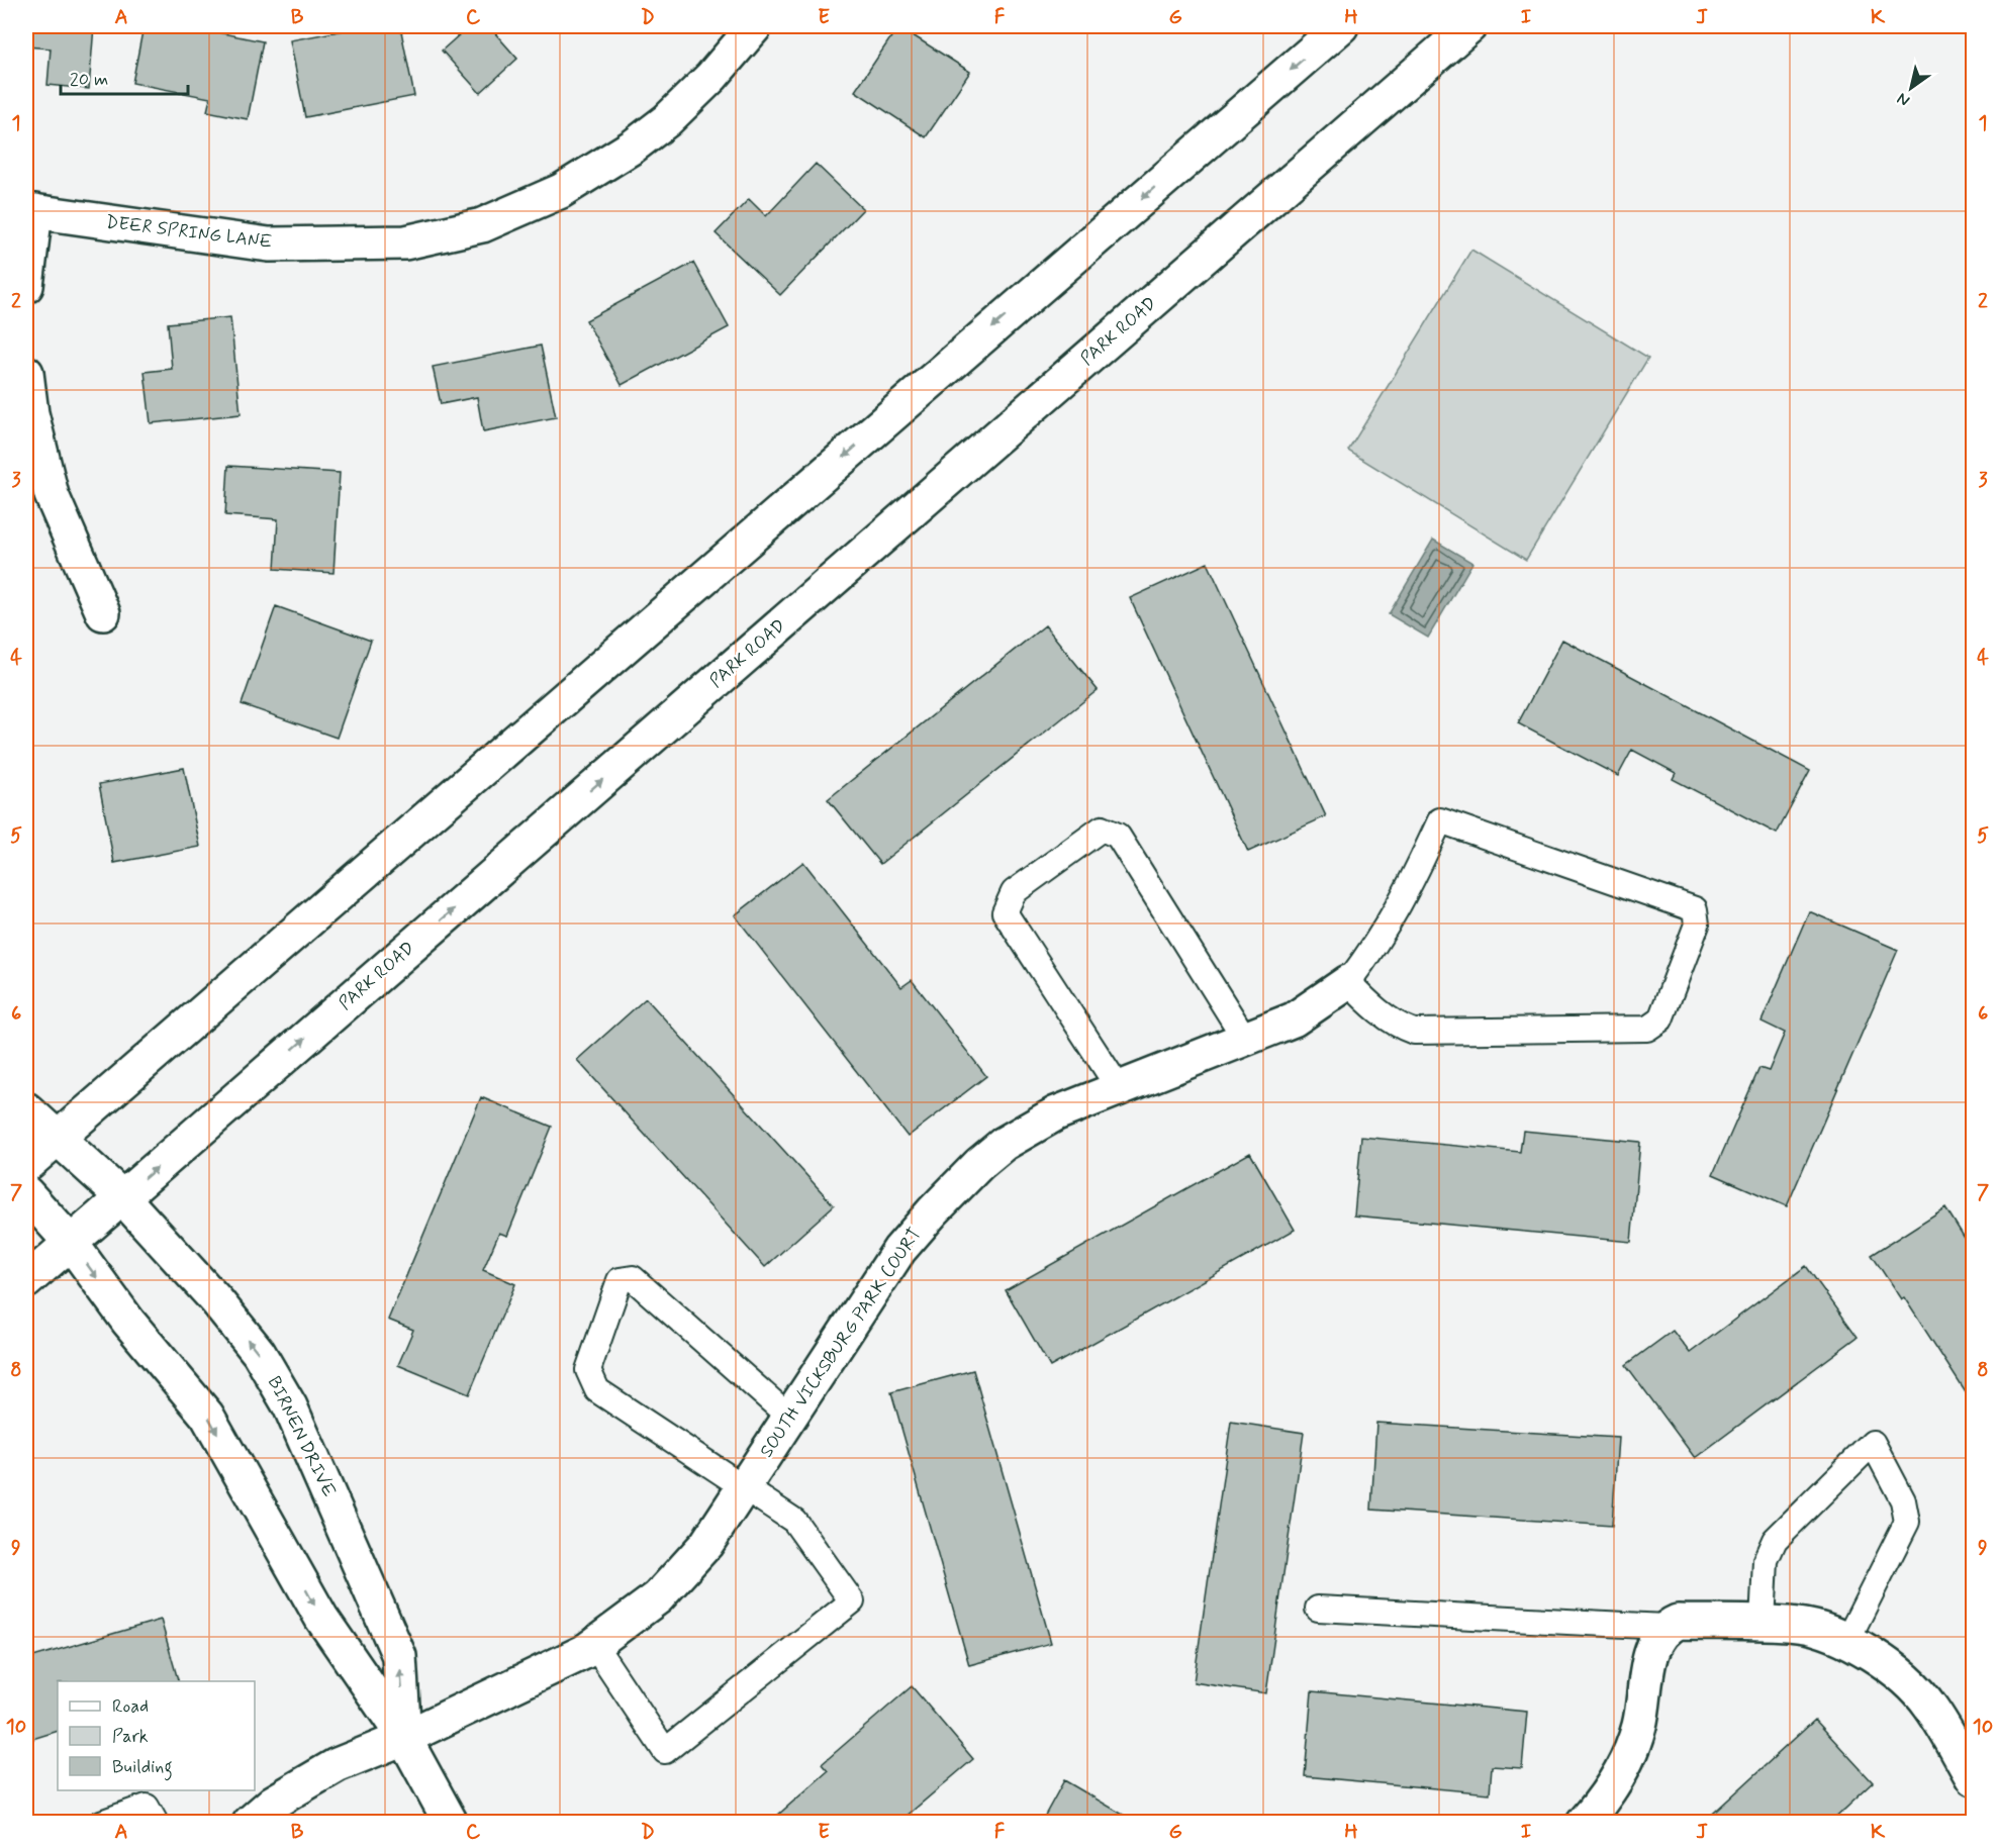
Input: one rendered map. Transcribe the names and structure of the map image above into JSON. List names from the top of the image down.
{
  "streets": {
    "street": [
      "DEER SPRING LANE",
      "PARK ROAD",
      "SOUTH VICKSBURG PARK COURT",
      "BIRNEN DRIVE"
    ]
  },
  "crossings": [
    ["PARK ROAD", "BIRNEN DRIVE"],
    ["SOUTH VICKSBURG PARK COURT", "BIRNEN DRIVE"]
  ],
  "legend": ["Road", "Park", "Building"],
  "scale_bar": "20 m",
  "north": "bottom left",
  "grid": {
    "columns": [
      "A",
      "B",
      "C",
      "D",
      "E",
      "F",
      "G",
      "H",
      "I",
      "J",
      "K"
    ],
    "rows": [
      "1",
      "2",
      "3",
      "4",
      "5",
      "6",
      "7",
      "8",
      "9",
      "10"
    ]
  }
}
